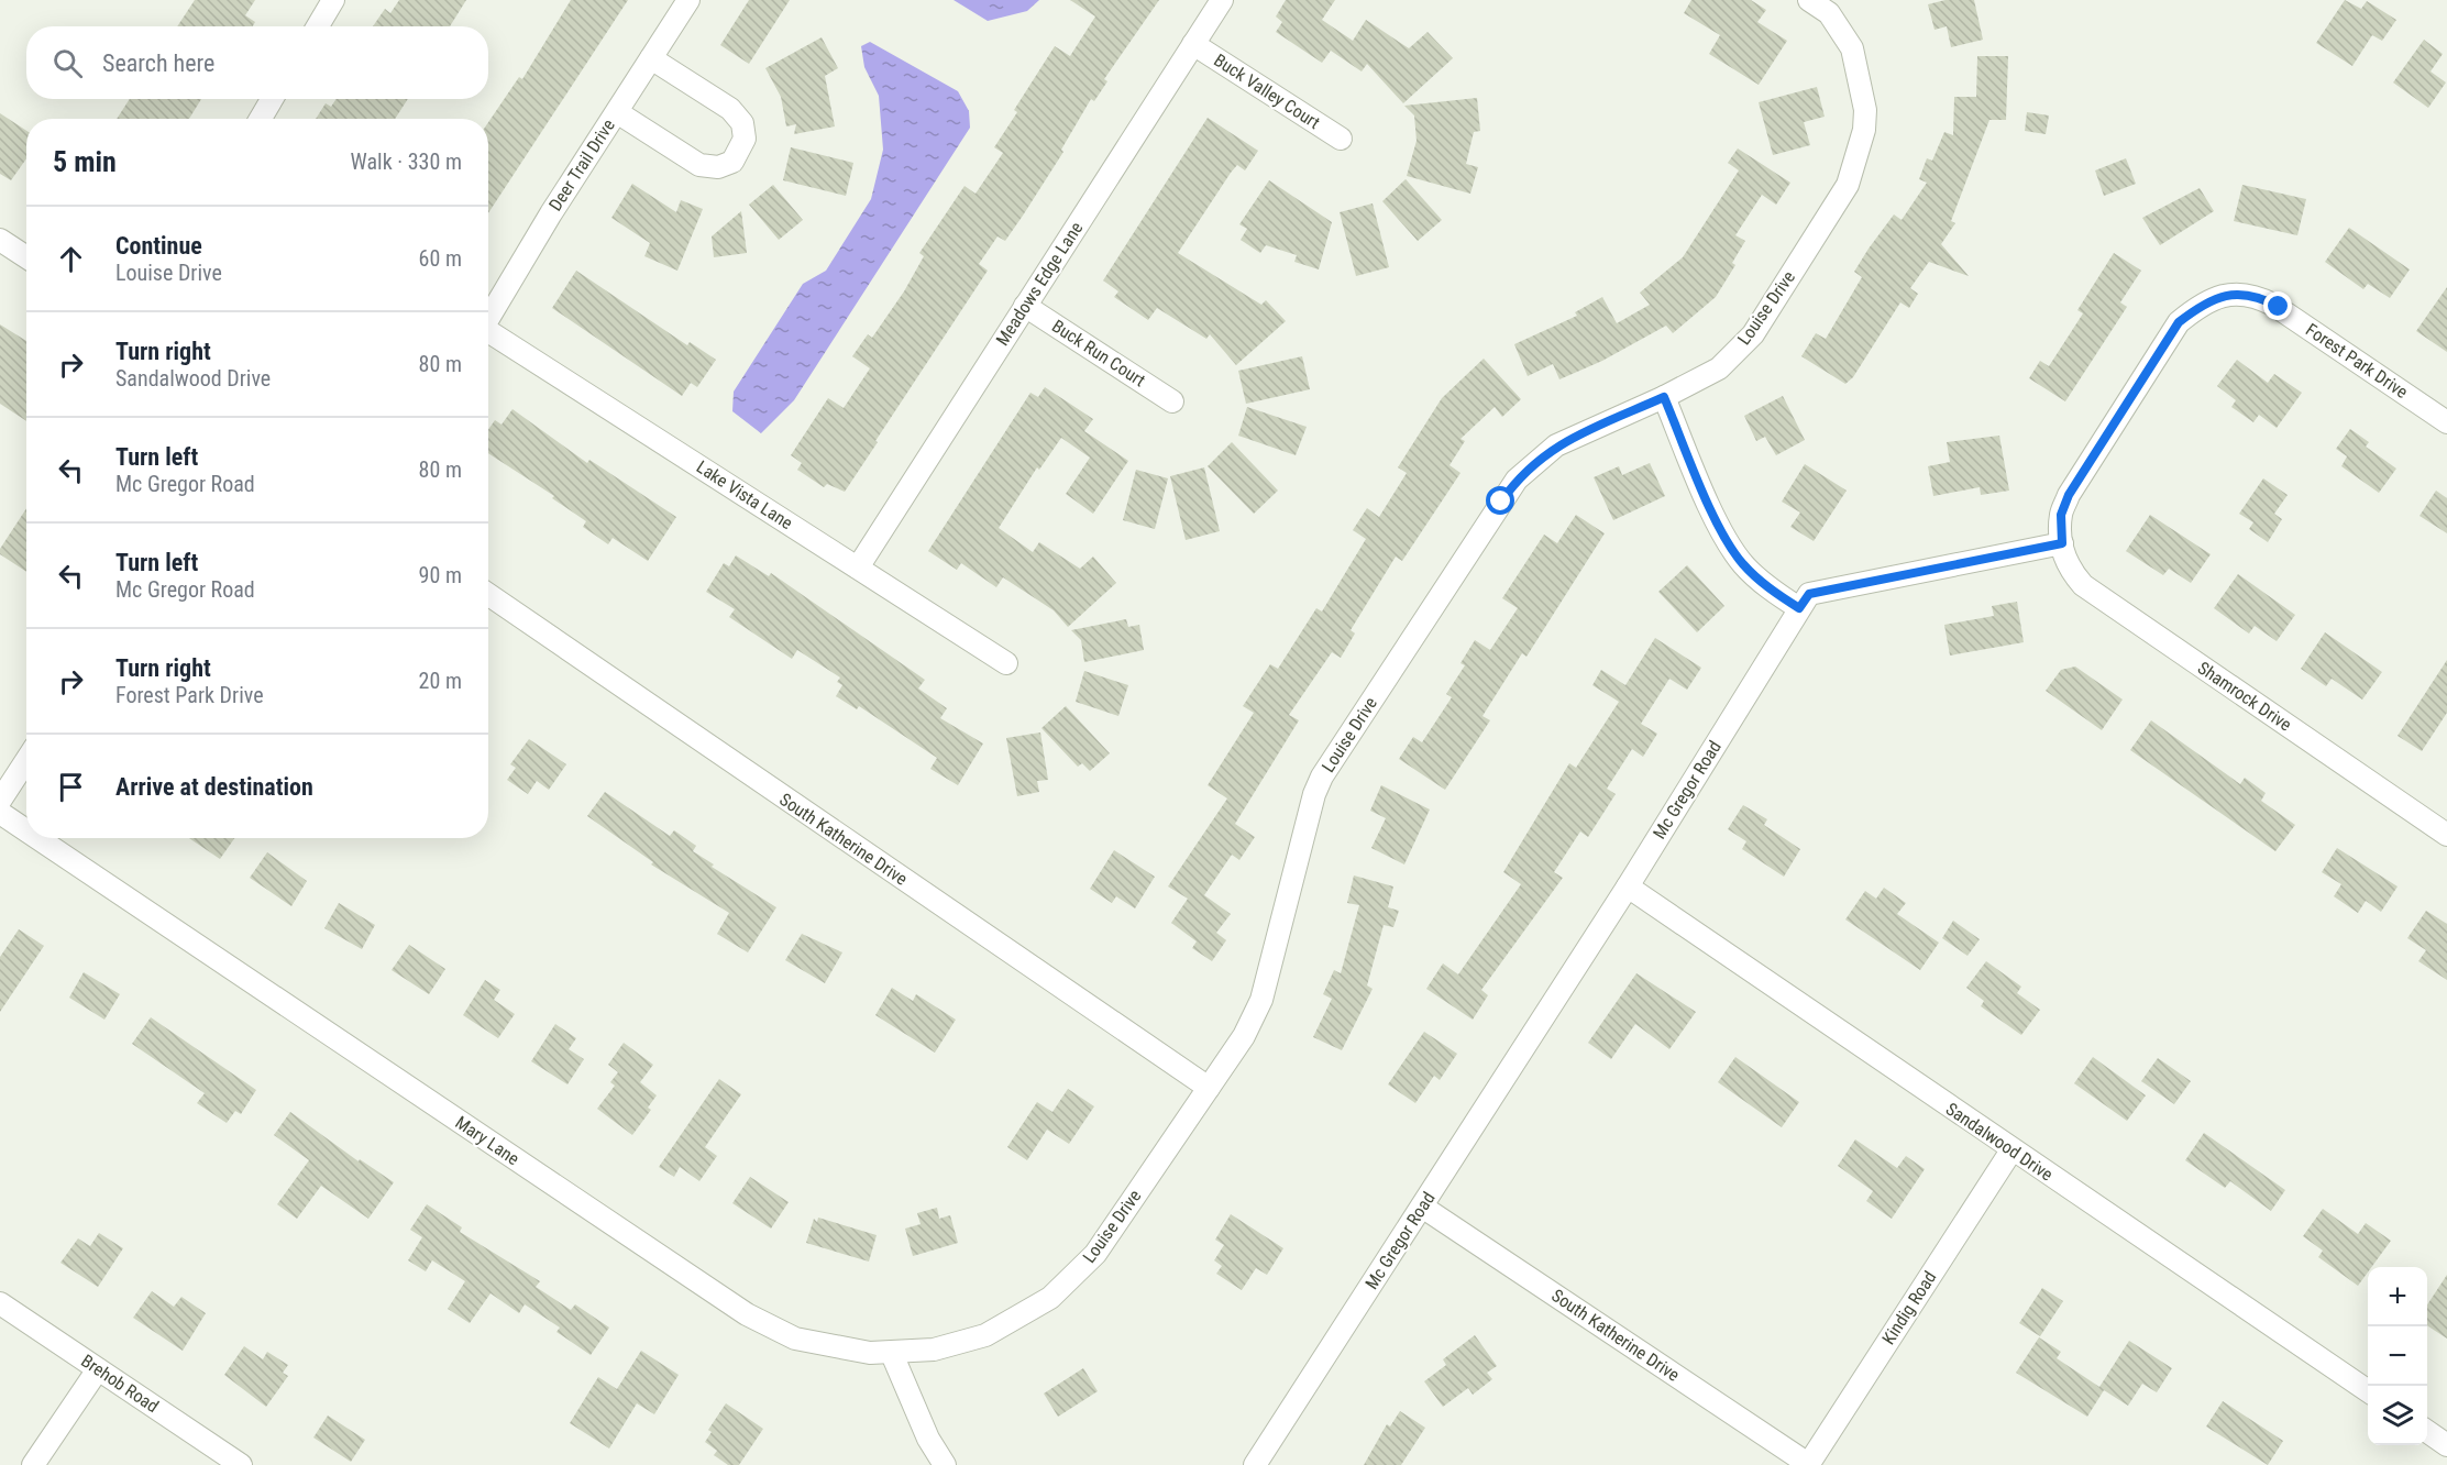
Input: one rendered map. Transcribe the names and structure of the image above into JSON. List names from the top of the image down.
{
  "streets": {
    "street": [
      "Buck Valley Court",
      "Deer Trail Drive",
      "Meadows Edge Lane",
      "Louise Drive",
      "Buck Run Court",
      "Forest Park Drive",
      "Lake Vista Lane",
      "Shamrock Drive",
      "Mc Gregor Road",
      "South Katherine Drive",
      "Mary Lane",
      "Sandalwood Drive",
      "Kindig Road",
      "Brehob Road"
    ]
  },
  "crossings": [
    ["Buck Valley Court", "Meadows Edge Lane"],
    ["Meadows Edge Lane", "Buck Run Court"],
    ["Meadows Edge Lane", "Lake Vista Lane"],
    ["Louise Drive", "South Katherine Drive"],
    ["Louise Drive", "Mary Lane"],
    ["Forest Park Drive", "Shamrock Drive"],
    ["Forest Park Drive", "Mc Gregor Road"],
    ["Shamrock Drive", "Mc Gregor Road"],
    ["Mc Gregor Road", "South Katherine Drive"],
    ["Mc Gregor Road", "Sandalwood Drive"],
    ["South Katherine Drive", "Kindig Road"],
    ["Sandalwood Drive", "Kindig Road"]
  ],
  "page": {
    "search": "Search here",
    "heading": ["5 min", "Walk · 330 m"],
    "list": [
      ["Continue", "Louise Drive", "60 m"],
      ["Turn right", "Sandalwood Drive", "80 m"],
      ["Turn left", "Mc Gregor Road", "80 m"],
      ["Turn left", "Mc Gregor Road", "90 m"],
      ["Turn right", "Forest Park Drive", "20 m"],
      "Arrive at destination"
    ],
    "map_buttons": ["+", "−"]
  }
}
